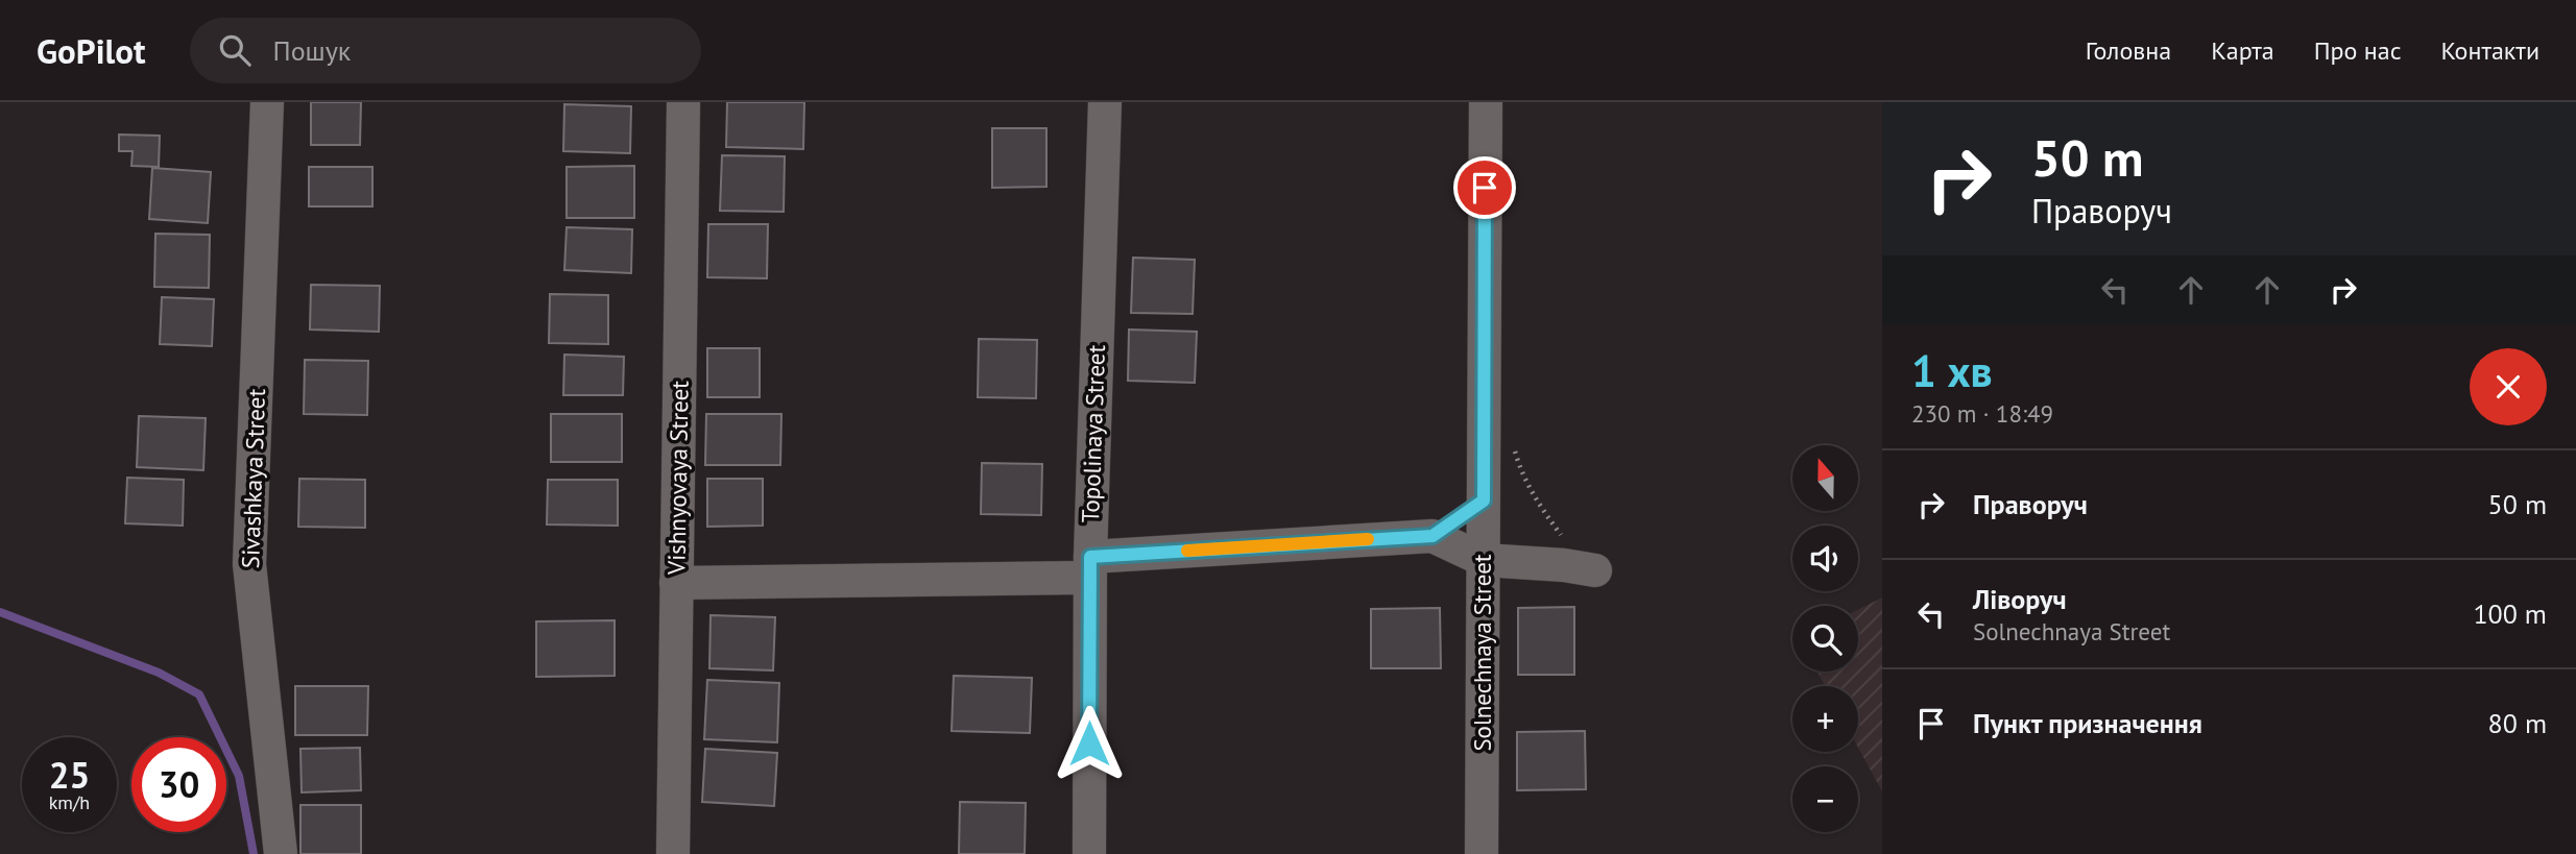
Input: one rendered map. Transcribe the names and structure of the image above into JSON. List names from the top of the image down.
{
  "streets": {
    "street": [
      "Topolinaya Street",
      "Vishnyovaya Street",
      "Sivashkaya Street",
      "Solnechnaya Street"
    ]
  },
  "north": "top",
  "page": {
    "header": "GoPilot",
    "search": "Пошук",
    "nav": [
      "Головна",
      "Карта",
      "Про нас",
      "Контакти"
    ],
    "turn": ["50 m", "Праворуч"],
    "heading": ["1 хв", "230 m · 18:49"],
    "map_buttons": ["+", "−"],
    "list": [
      {
        "name": "Праворуч",
        "value": "50 m"
      },
      {
        "name": "Ліворуч",
        "note": "Solnechnaya Street",
        "value": "100 m"
      },
      {
        "name": "Пункт призначення",
        "value": "80 m"
      }
    ],
    "speed": "25 km/h",
    "limit": "30"
  }
}
